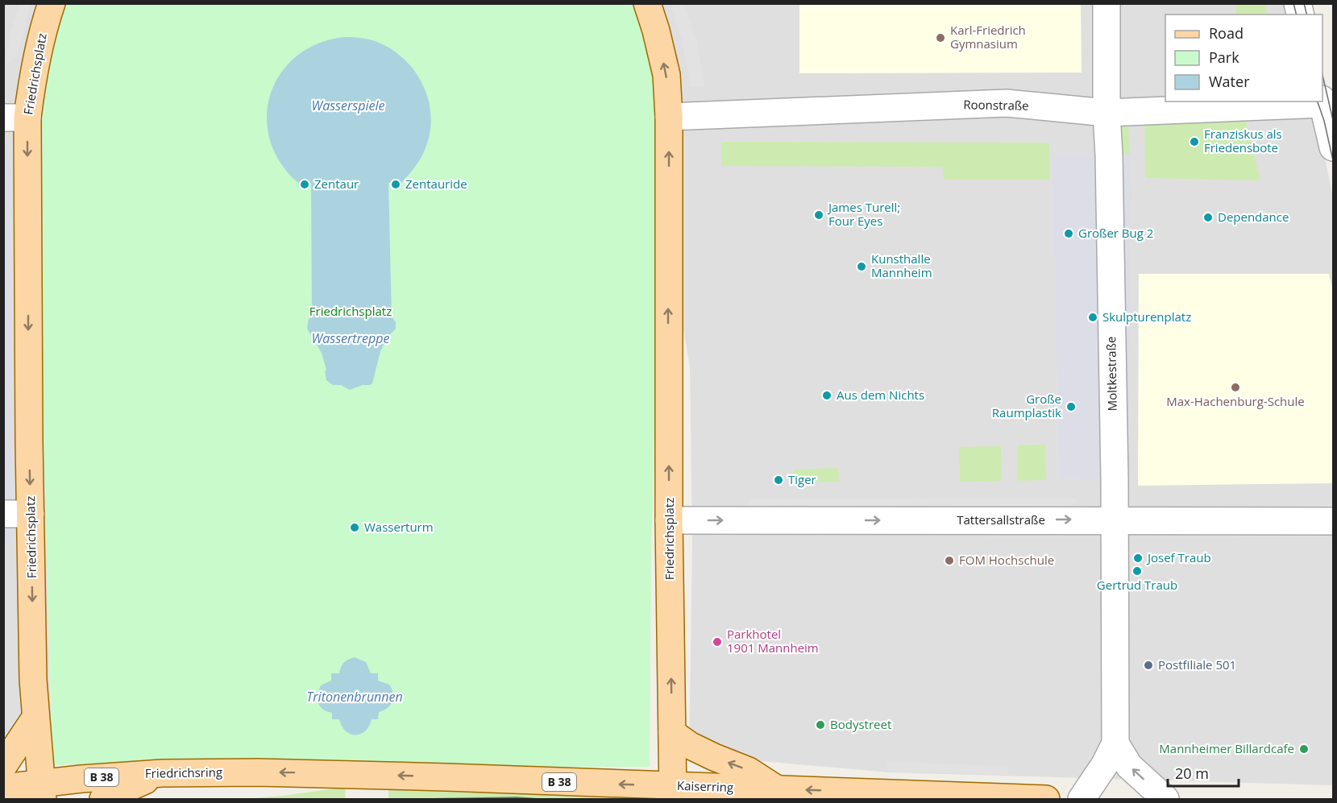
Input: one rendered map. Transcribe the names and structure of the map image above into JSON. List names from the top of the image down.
{
  "streets": {
    "main road": [
      "Friedrichsplatz",
      "Friedrichsring",
      "B 38",
      "Kaiserring"
    ],
    "street": ["Roonstraße", "Moltkestraße", "Tattersallstraße"]
  },
  "crossings": [
    ["Friedrichsplatz", "Roonstraße"],
    ["Friedrichsplatz", "Tattersallstraße"],
    ["Friedrichsplatz", "Friedrichsring"],
    ["Friedrichsplatz", "Kaiserring"],
    ["Roonstraße", "Moltkestraße"],
    ["Moltkestraße", "Tattersallstraße"],
    ["Friedrichsring", "Kaiserring"]
  ],
  "one_way": ["Tattersallstraße", "Friedrichsring", "Kaiserring"],
  "water": ["Wasserspiele", "Wassertreppe", "Tritonenbrunnen"],
  "parks": ["Friedrichsplatz"],
  "places": [
    "Karl-Friedrich Gymnasium",
    "Franziskus als Friedensbote",
    "Zentaur",
    "Zentauride",
    "James Turell; Four Eyes",
    "Dependance",
    "Großer Bug 2",
    "Kunsthalle Mannheim",
    "Skulpturenplatz",
    "Max-Hachenburg-Schule",
    "Aus dem Nichts",
    "Große Raumplastik",
    "Tiger",
    "Wasserturm",
    "Josef Traub",
    "FOM Hochschule",
    "Gertrud Traub",
    "Parkhotel 1901 Mannheim",
    "Postfiliale 501",
    "Bodystreet",
    "Mannheimer Billardcafe"
  ],
  "legend": ["Road", "Park", "Water"],
  "scale_bar": "20 m"
}
